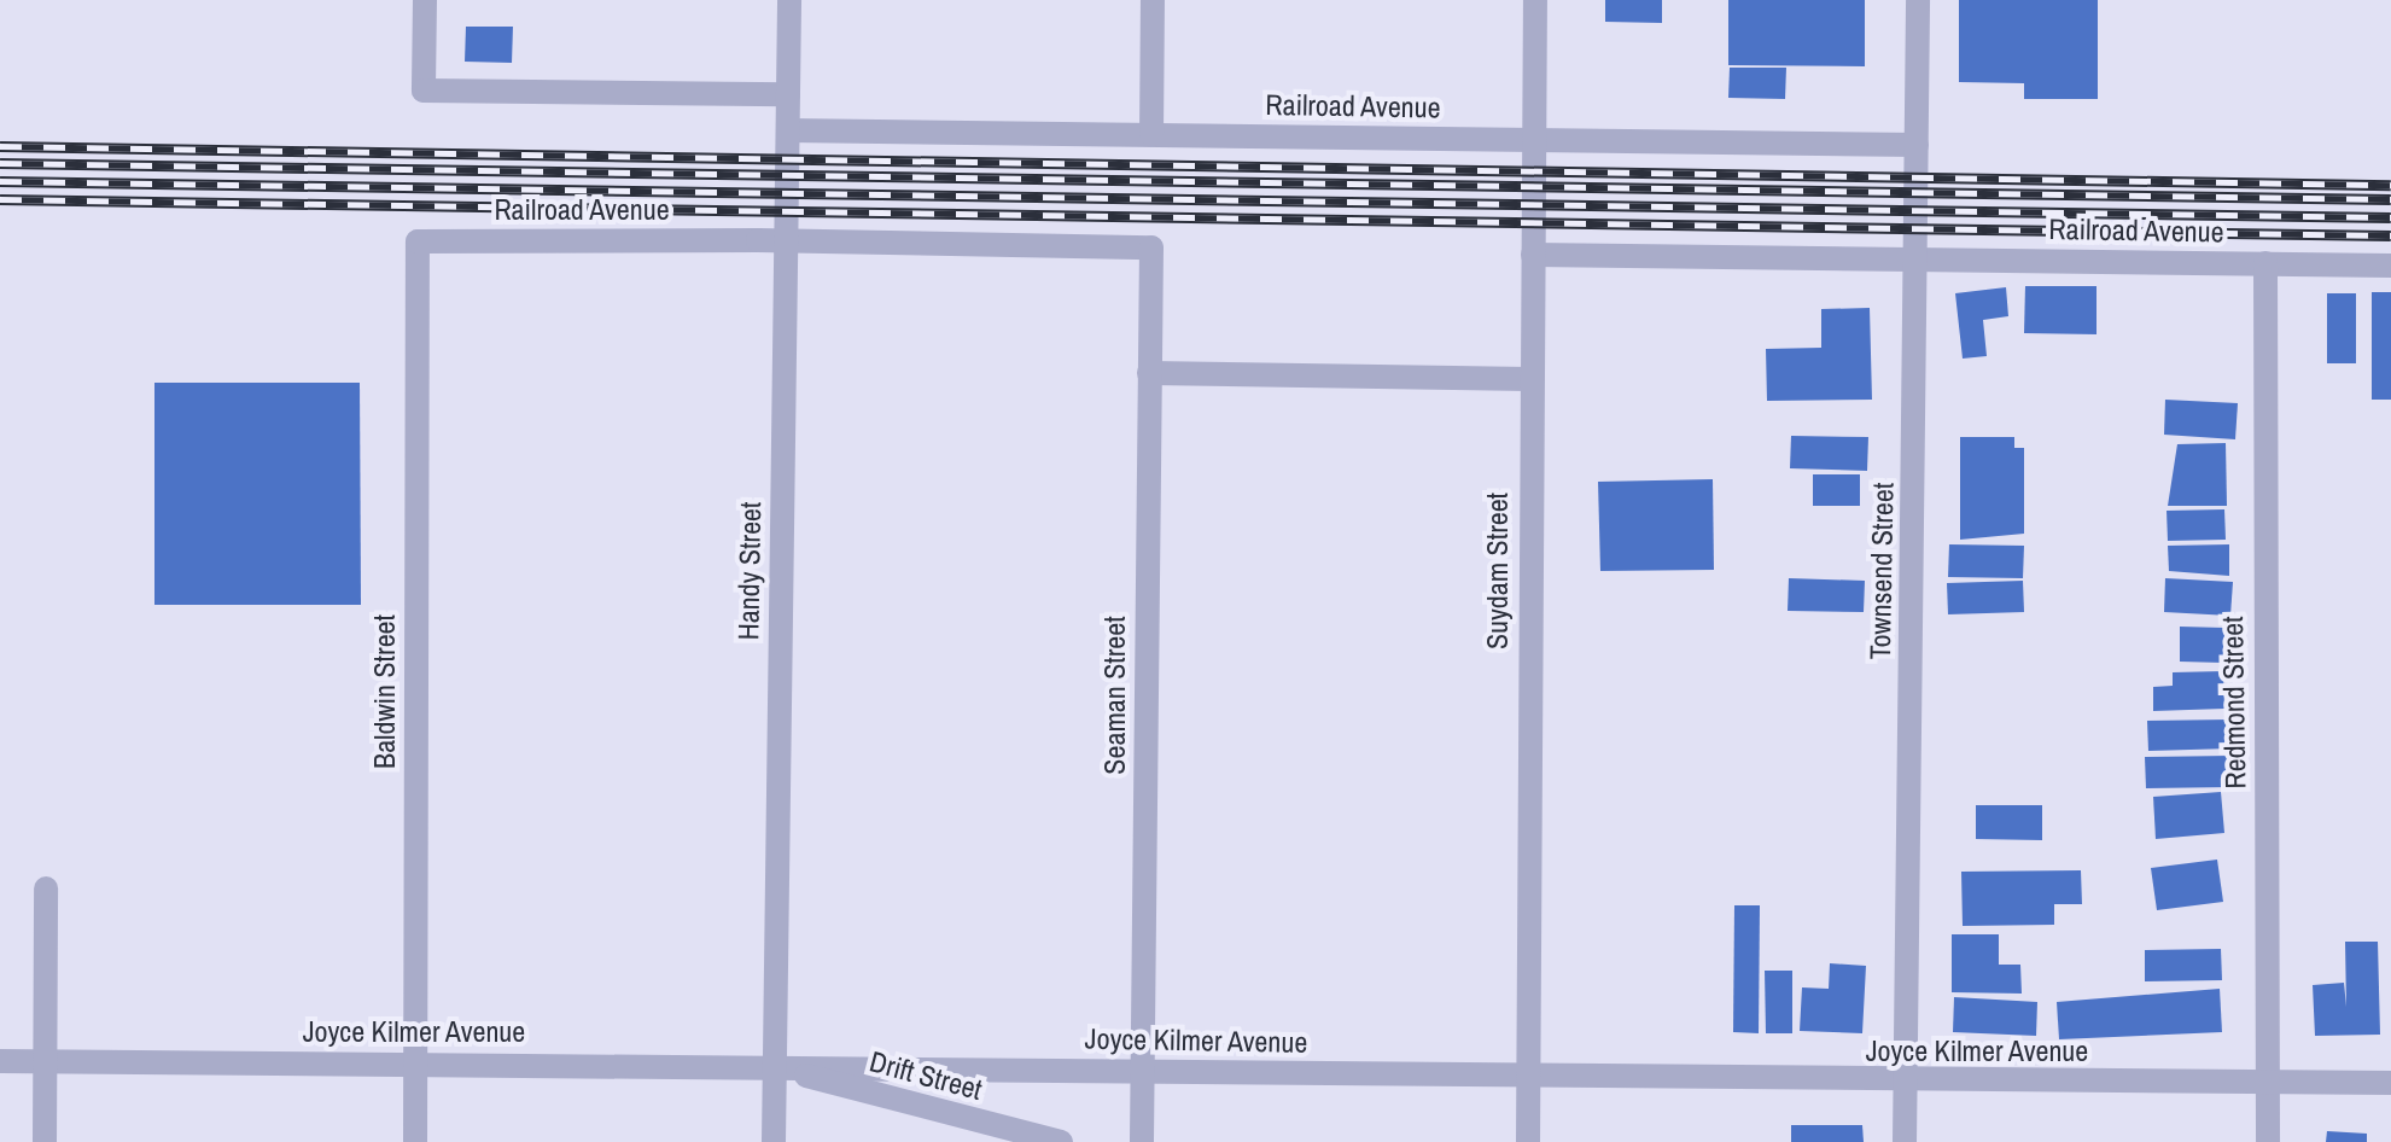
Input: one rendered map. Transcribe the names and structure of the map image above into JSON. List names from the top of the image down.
{
  "streets": {
    "street": [
      "Railroad Avenue",
      "Handy Street",
      "Suydam Street",
      "Townsend Street",
      "Baldwin Street",
      "Seaman Street",
      "Redmond Street",
      "Joyce Kilmer Avenue",
      "Drift Street"
    ]
  },
  "crossings": [
    ["Railroad Avenue", "Handy Street"],
    ["Railroad Avenue", "Suydam Street"],
    ["Railroad Avenue", "Townsend Street"],
    ["Railroad Avenue", "Baldwin Street"],
    ["Railroad Avenue", "Seaman Street"],
    ["Railroad Avenue", "Redmond Street"],
    ["Handy Street", "Joyce Kilmer Avenue"],
    ["Handy Street", "Drift Street"],
    ["Suydam Street", "Joyce Kilmer Avenue"],
    ["Townsend Street", "Joyce Kilmer Avenue"],
    ["Baldwin Street", "Joyce Kilmer Avenue"],
    ["Seaman Street", "Joyce Kilmer Avenue"],
    ["Redmond Street", "Joyce Kilmer Avenue"],
    ["Joyce Kilmer Avenue", "Drift Street"]
  ]
}
